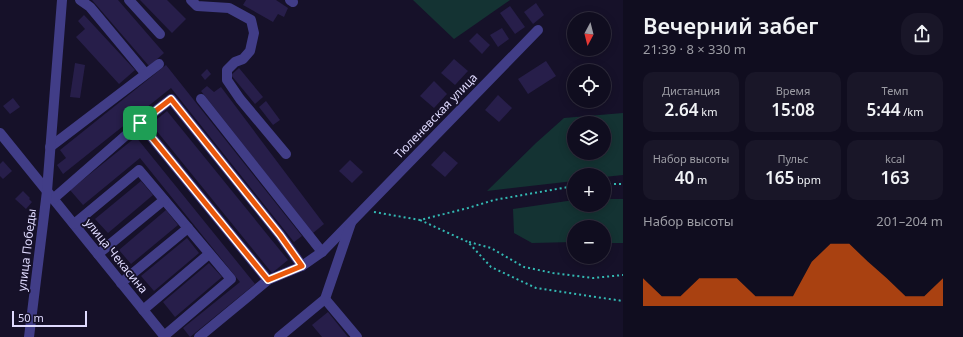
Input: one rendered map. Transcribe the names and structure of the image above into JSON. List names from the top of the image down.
{
  "streets": {
    "street": ["Тюленевская улица", "улица Победы", "улица Чекасина"]
  },
  "crossings": [
    ["улица Победы", "улица Чекасина"]
  ],
  "scale_bar": "50 m",
  "north": "bottom",
  "page": {
    "heading": ["Вечерний забег", "21:39 · 8 × 330 m"],
    "map_buttons": ["+", "−"],
    "stats": [
      ["Дистанция", "2.64 km"],
      ["Время", "15:08"],
      ["Темп", "5:44 /km"],
      ["Набор высоты", "40 m"],
      ["Пульс", "165 bpm"],
      ["kcal", "163"]
    ],
    "chart": ["Набор высоты", "201–204 m"],
    "scale": "50 m"
  }
}
